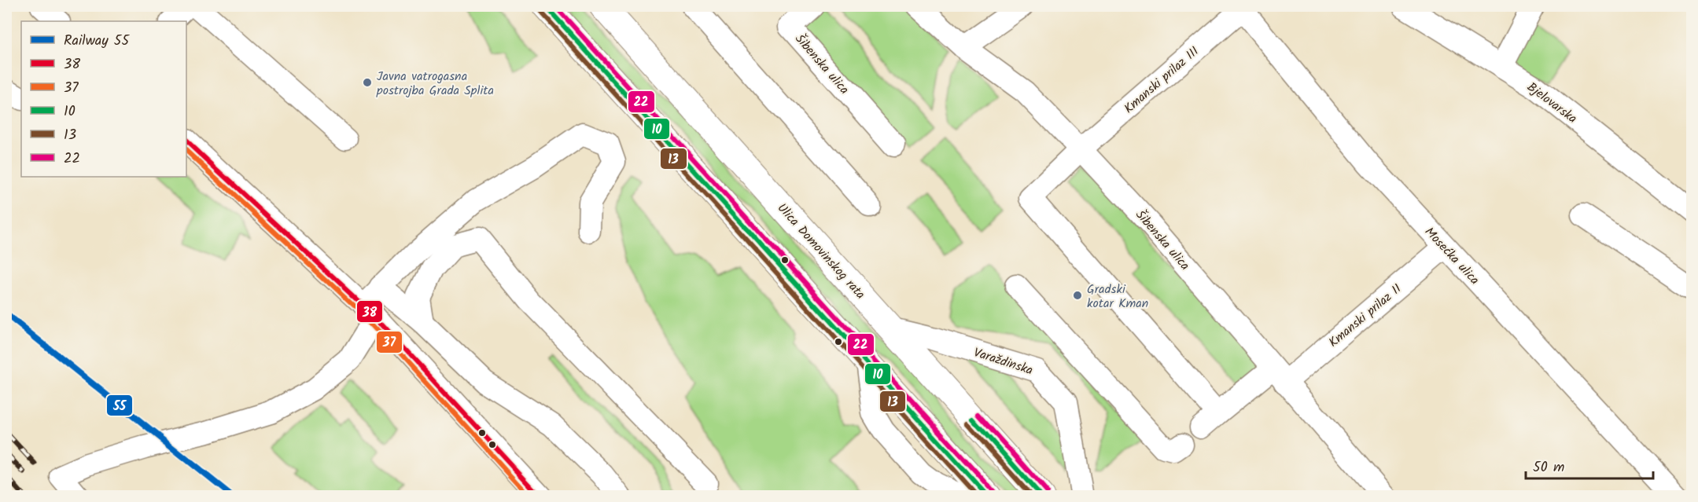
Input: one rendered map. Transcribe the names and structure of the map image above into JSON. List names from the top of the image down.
{
  "streets": {
    "main road": ["Ulica Domovinskog rata"],
    "street": [
      "Šibenska ulica",
      "Kmanski prilaz III",
      "Bjelovarska",
      "Mosećka ulica",
      "Kmanski prilaz II",
      "Varaždinska"
    ]
  },
  "crossings": [
    ["Šibenska ulica", "Kmanski prilaz III"],
    ["Šibenska ulica", "Kmanski prilaz II"],
    ["Kmanski prilaz III", "Mosećka ulica"],
    ["Kmanski prilaz III", "Kmanski prilaz II"],
    ["Ulica Domovinskog rata", "Varaždinska"],
    ["Mosećka ulica", "Kmanski prilaz II"]
  ],
  "places": ["Javna vatrogasna postrojba Grada Splita", "Gradski kotar Kman"],
  "lines": [
    "transit line 10",
    "transit line 22",
    "transit line 13",
    "transit line 38",
    "transit line 37",
    "rail line 55"
  ],
  "legend": [
    "Railway 55",
    "38",
    "37",
    "10",
    "13",
    "22"
  ],
  "scale_bar": "50 m"
}
